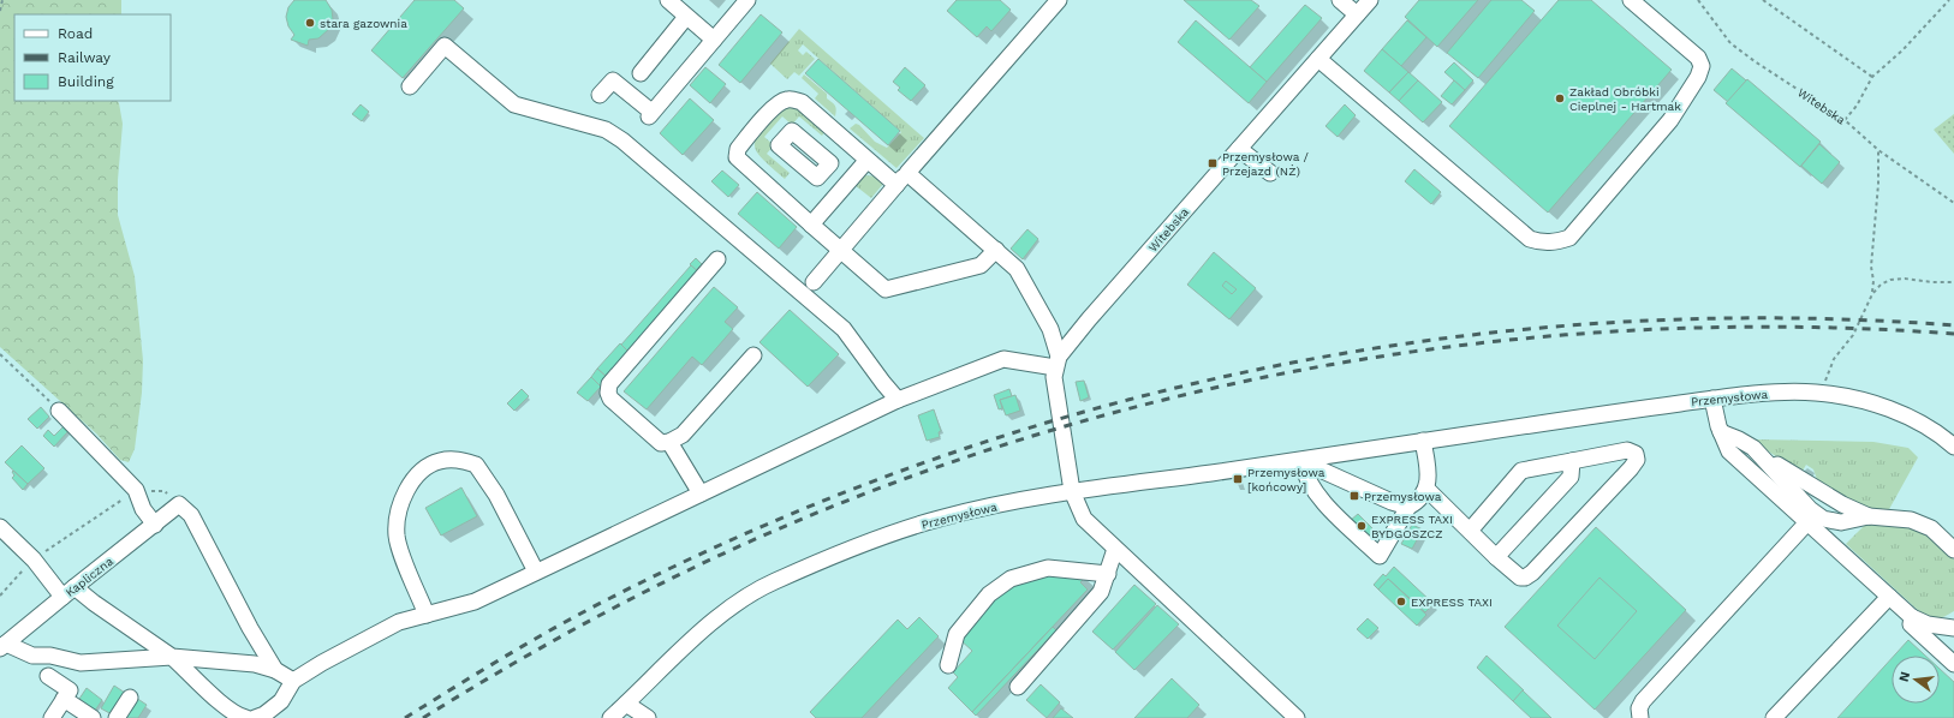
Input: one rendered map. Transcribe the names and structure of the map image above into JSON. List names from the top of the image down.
{
  "streets": {
    "street": ["Witebska", "Przemysłowa", "Kapliczna"]
  },
  "places": {
    "other": [
      "stara gazownia",
      "Zakład Obróbki Cieplnej - Hartmak",
      "EXPRESS TAXI BYDGOSZCZ",
      "EXPRESS TAXI"
    ],
    "transit": ["Przemysłowa / Przejazd (NŻ)", "Przemysłowa [końcowy]", "Przemysłowa"]
  },
  "legend": ["Road", "Railway", "Building"],
  "north": "left"
}
